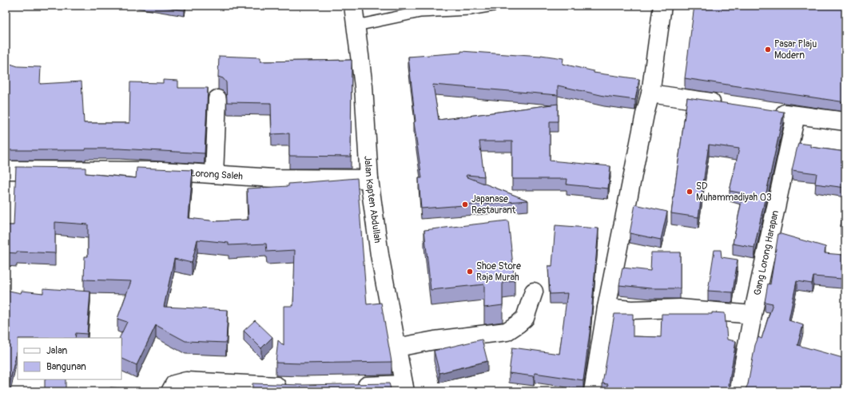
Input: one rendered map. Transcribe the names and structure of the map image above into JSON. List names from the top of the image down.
{
  "streets": {
    "street": ["Lorong Saleh", "Jalan Kapten Abdullah", "Gang Lorong Harapan"]
  },
  "crossings": [
    ["Lorong Saleh", "Jalan Kapten Abdullah"]
  ],
  "places": [
    "Pasar Plaju Modern",
    "SD Muhammadiyah 03",
    "Japanase Restaurant",
    "Shoe Store Raja Murah"
  ],
  "legend": ["Jalan", "Bangunan"]
}
